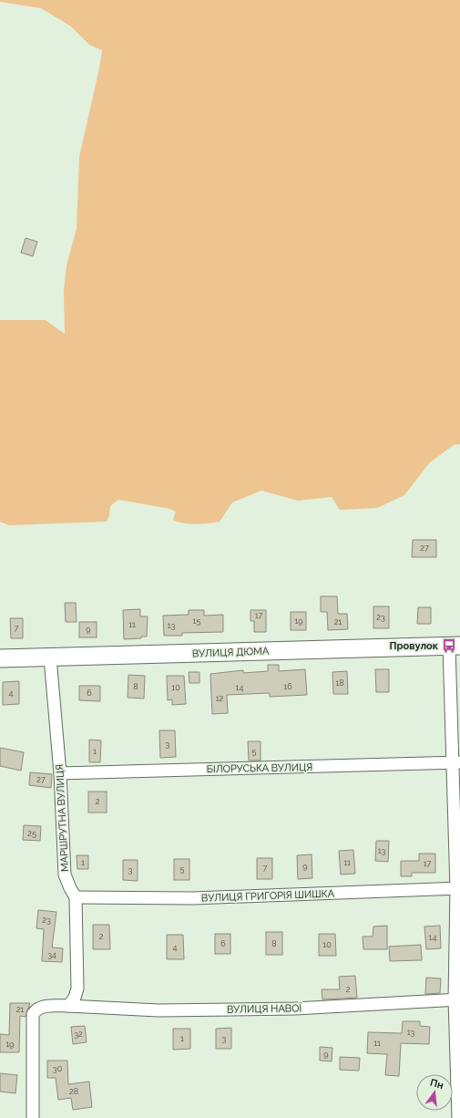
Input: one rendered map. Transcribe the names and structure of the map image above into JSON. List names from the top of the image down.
{
  "streets": {
    "street": [
      "ВУЛИЦЯ ДЮМА",
      "БІЛОРУСЬКА ВУЛИЦЯ",
      "МАРШРУТНА ВУЛИЦЯ",
      "ВУЛИЦЯ ГРИГОРІЯ ШИШКА",
      "ВУЛИЦЯ НАВОЇ"
    ]
  },
  "crossings": [
    ["ВУЛИЦЯ ДЮМА", "МАРШРУТНА ВУЛИЦЯ"],
    ["БІЛОРУСЬКА ВУЛИЦЯ", "МАРШРУТНА ВУЛИЦЯ"],
    ["МАРШРУТНА ВУЛИЦЯ", "ВУЛИЦЯ ГРИГОРІЯ ШИШКА"],
    ["МАРШРУТНА ВУЛИЦЯ", "ВУЛИЦЯ НАВОЇ"]
  ],
  "places": {
    "bus stop": ["Провулок"]
  },
  "house_numbers": [
    "27",
    "17",
    "23",
    "15",
    "19",
    "21",
    "11",
    "13",
    "7",
    "9",
    "18",
    "8",
    "16",
    "10",
    "14",
    "4",
    "6",
    "12",
    "3",
    "1",
    "5",
    "27",
    "2",
    "25",
    "13",
    "1",
    "11",
    "17",
    "9",
    "7",
    "5",
    "3",
    "23",
    "2",
    "14",
    "6",
    "8",
    "10",
    "4",
    "34",
    "2",
    "21",
    "13",
    "32",
    "1",
    "3",
    "11",
    "19",
    "9",
    "30",
    "28"
  ],
  "north": "top"
}
